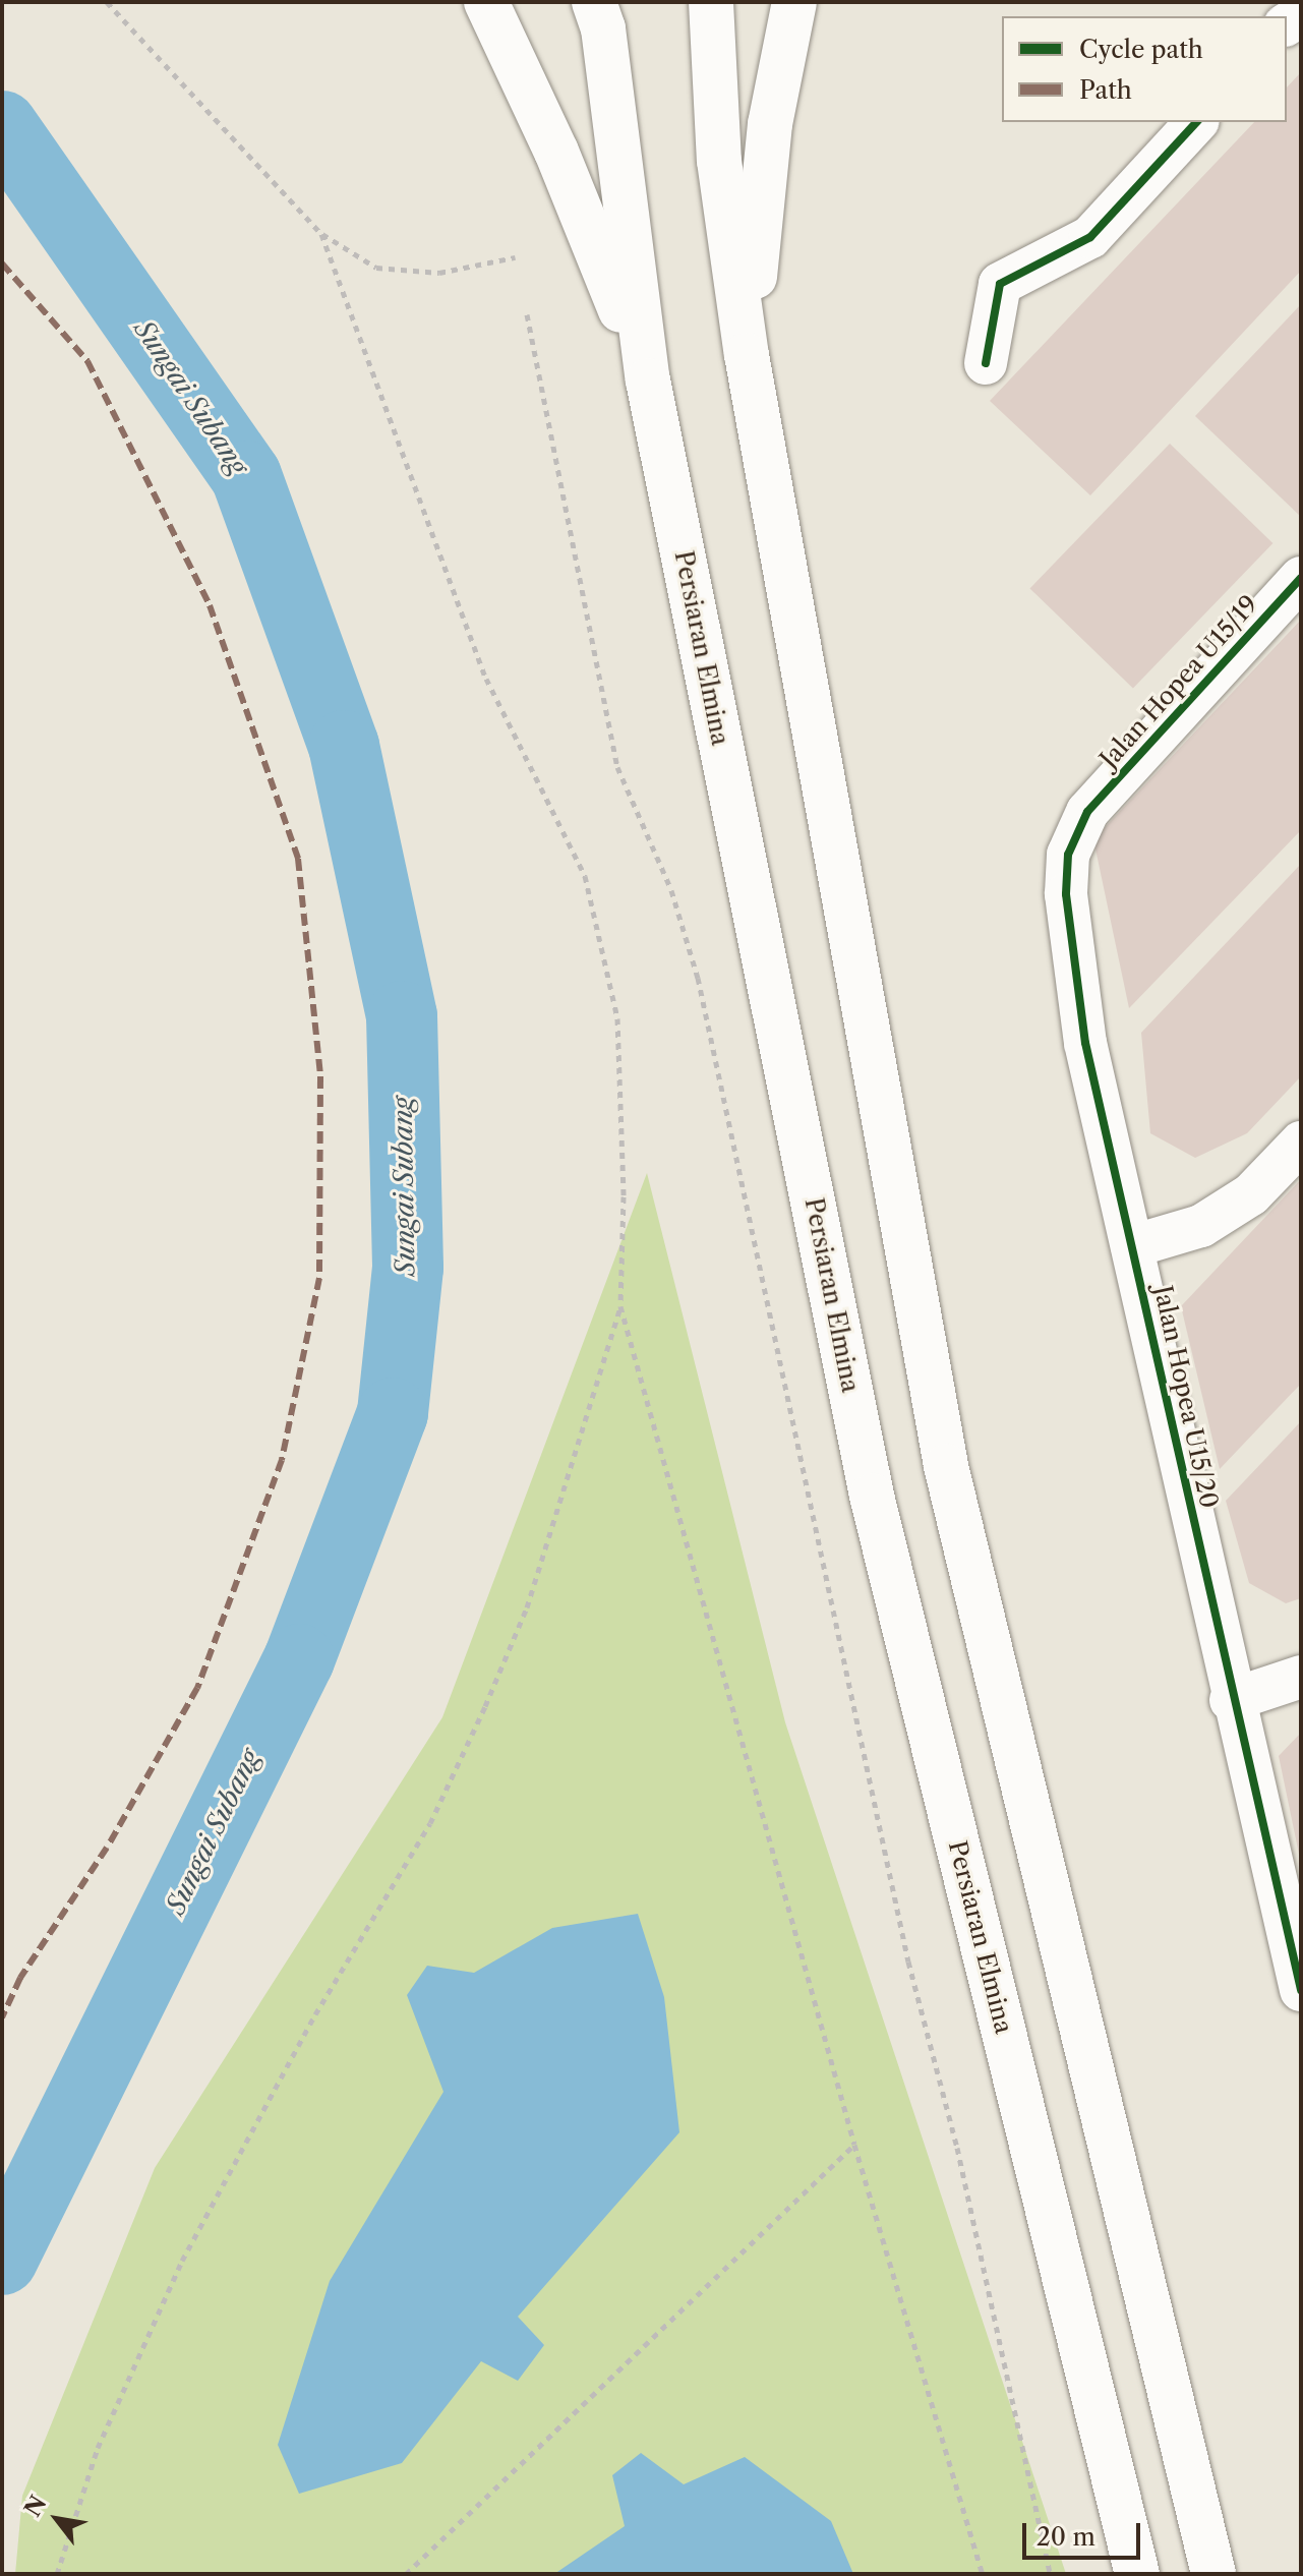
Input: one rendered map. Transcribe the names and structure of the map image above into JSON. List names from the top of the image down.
{
  "streets": {
    "main road": ["Persiaran Elmina"],
    "street": ["Jalan Hopea U15/19", "Jalan Hopea U15/20"]
  },
  "crossings": [
    ["Jalan Hopea U15/19", "Jalan Hopea U15/20"]
  ],
  "water": ["Sungai Subang"],
  "legend": ["Cycle path", "Path"],
  "scale_bar": "20 m",
  "north": "top left"
}
